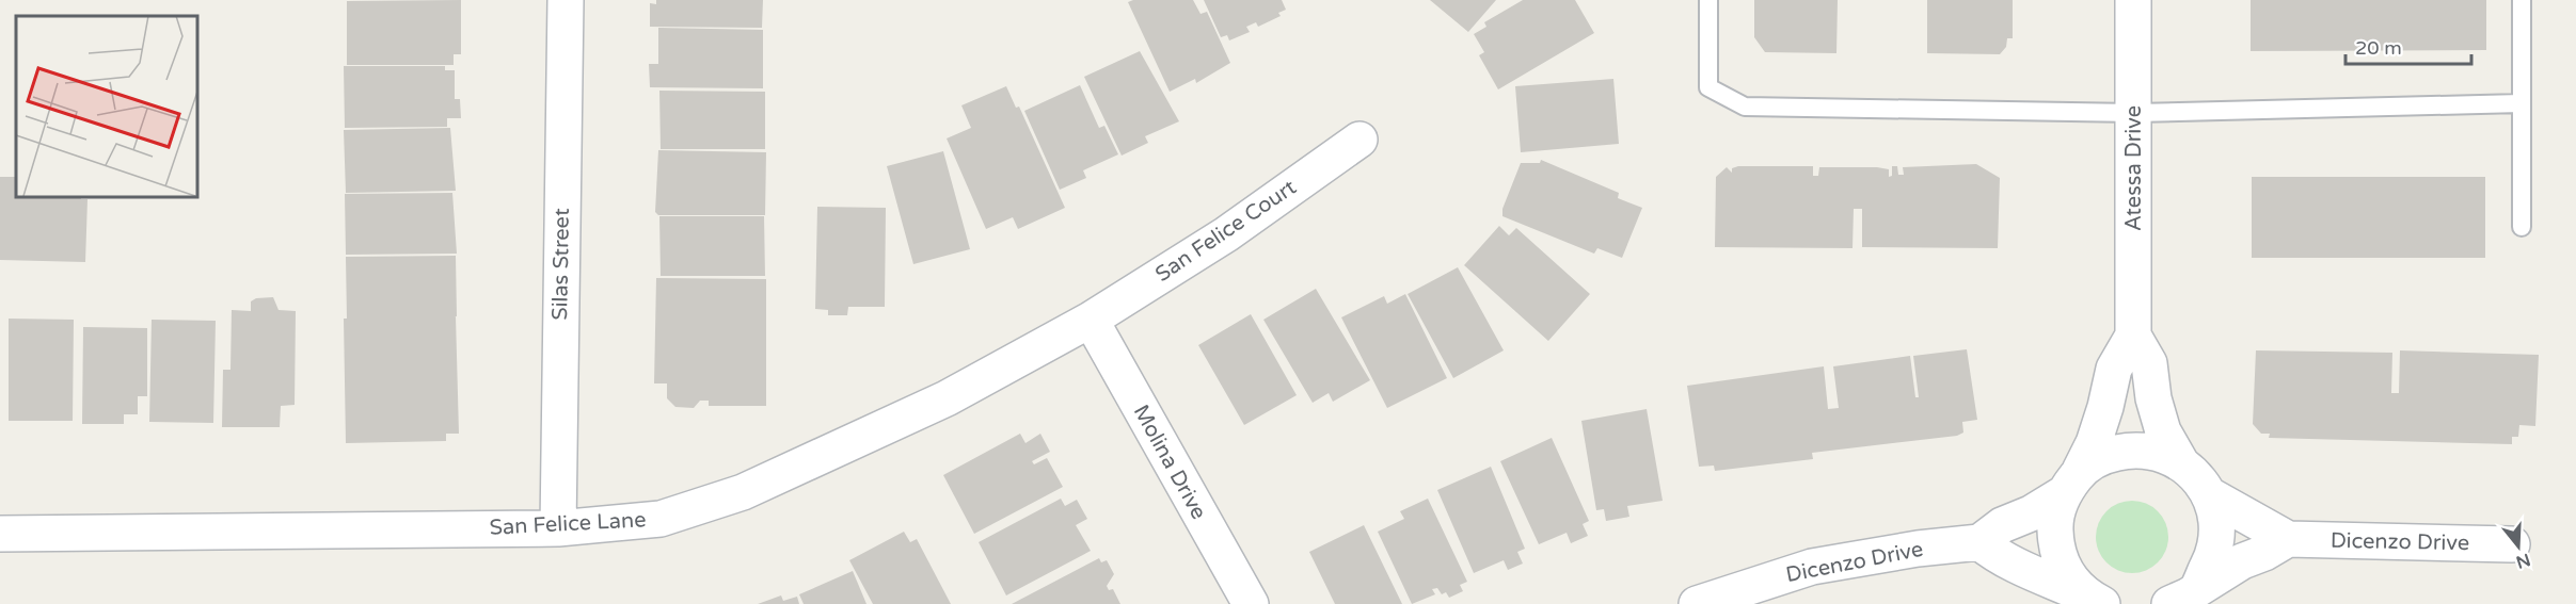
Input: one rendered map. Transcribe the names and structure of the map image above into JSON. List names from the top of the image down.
{
  "streets": {
    "street": [
      "Atessa Drive",
      "San Felice Court",
      "Silas Street",
      "Molina Drive",
      "San Felice Lane",
      "Dicenzo Drive"
    ]
  },
  "crossings": [
    ["Atessa Drive", "Dicenzo Drive"],
    ["San Felice Court", "Molina Drive"],
    ["San Felice Court", "San Felice Lane"],
    ["Silas Street", "San Felice Lane"],
    ["Molina Drive", "San Felice Lane"]
  ],
  "scale_bar": "20 m",
  "north": "bottom"
}
